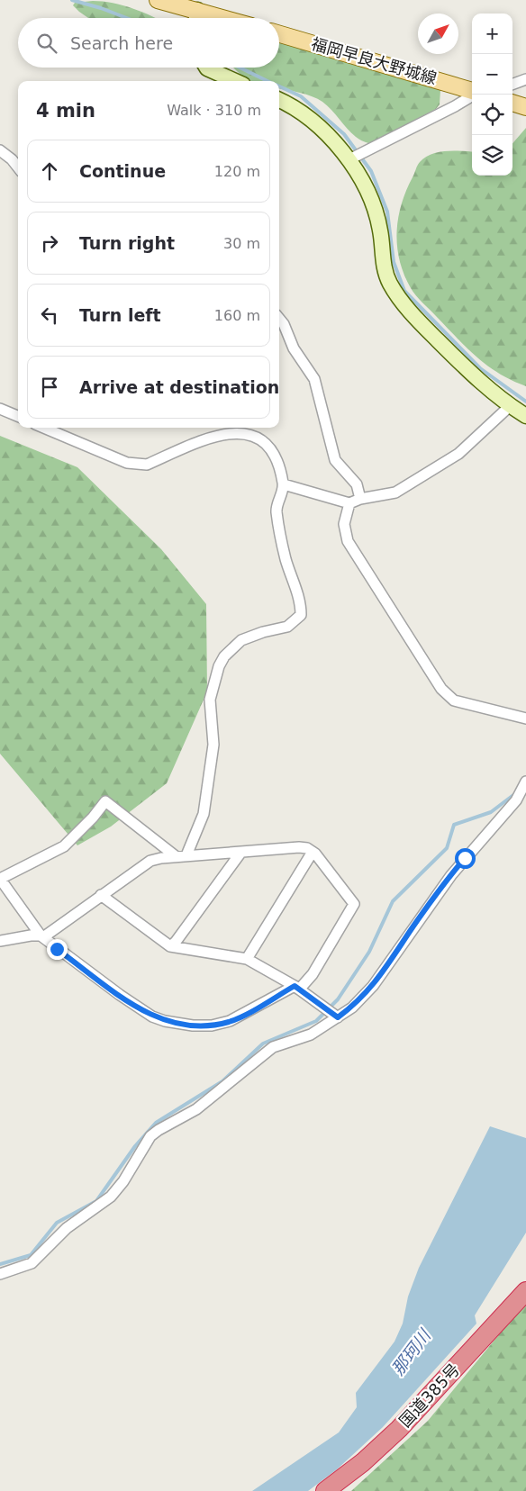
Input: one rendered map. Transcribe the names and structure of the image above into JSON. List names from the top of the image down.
{
  "streets": {
    "highway": ["国道385号"],
    "main road": ["福岡早良大野城線"]
  },
  "water": ["那珂川"],
  "north": "top right",
  "page": {
    "map_buttons": ["+", "−"],
    "search": "Search here",
    "heading": ["4 min", "Walk · 310 m"],
    "list": [
      ["Continue", "120 m"],
      ["Turn right", "30 m"],
      ["Turn left", "160 m"],
      "Arrive at destination"
    ]
  }
}
